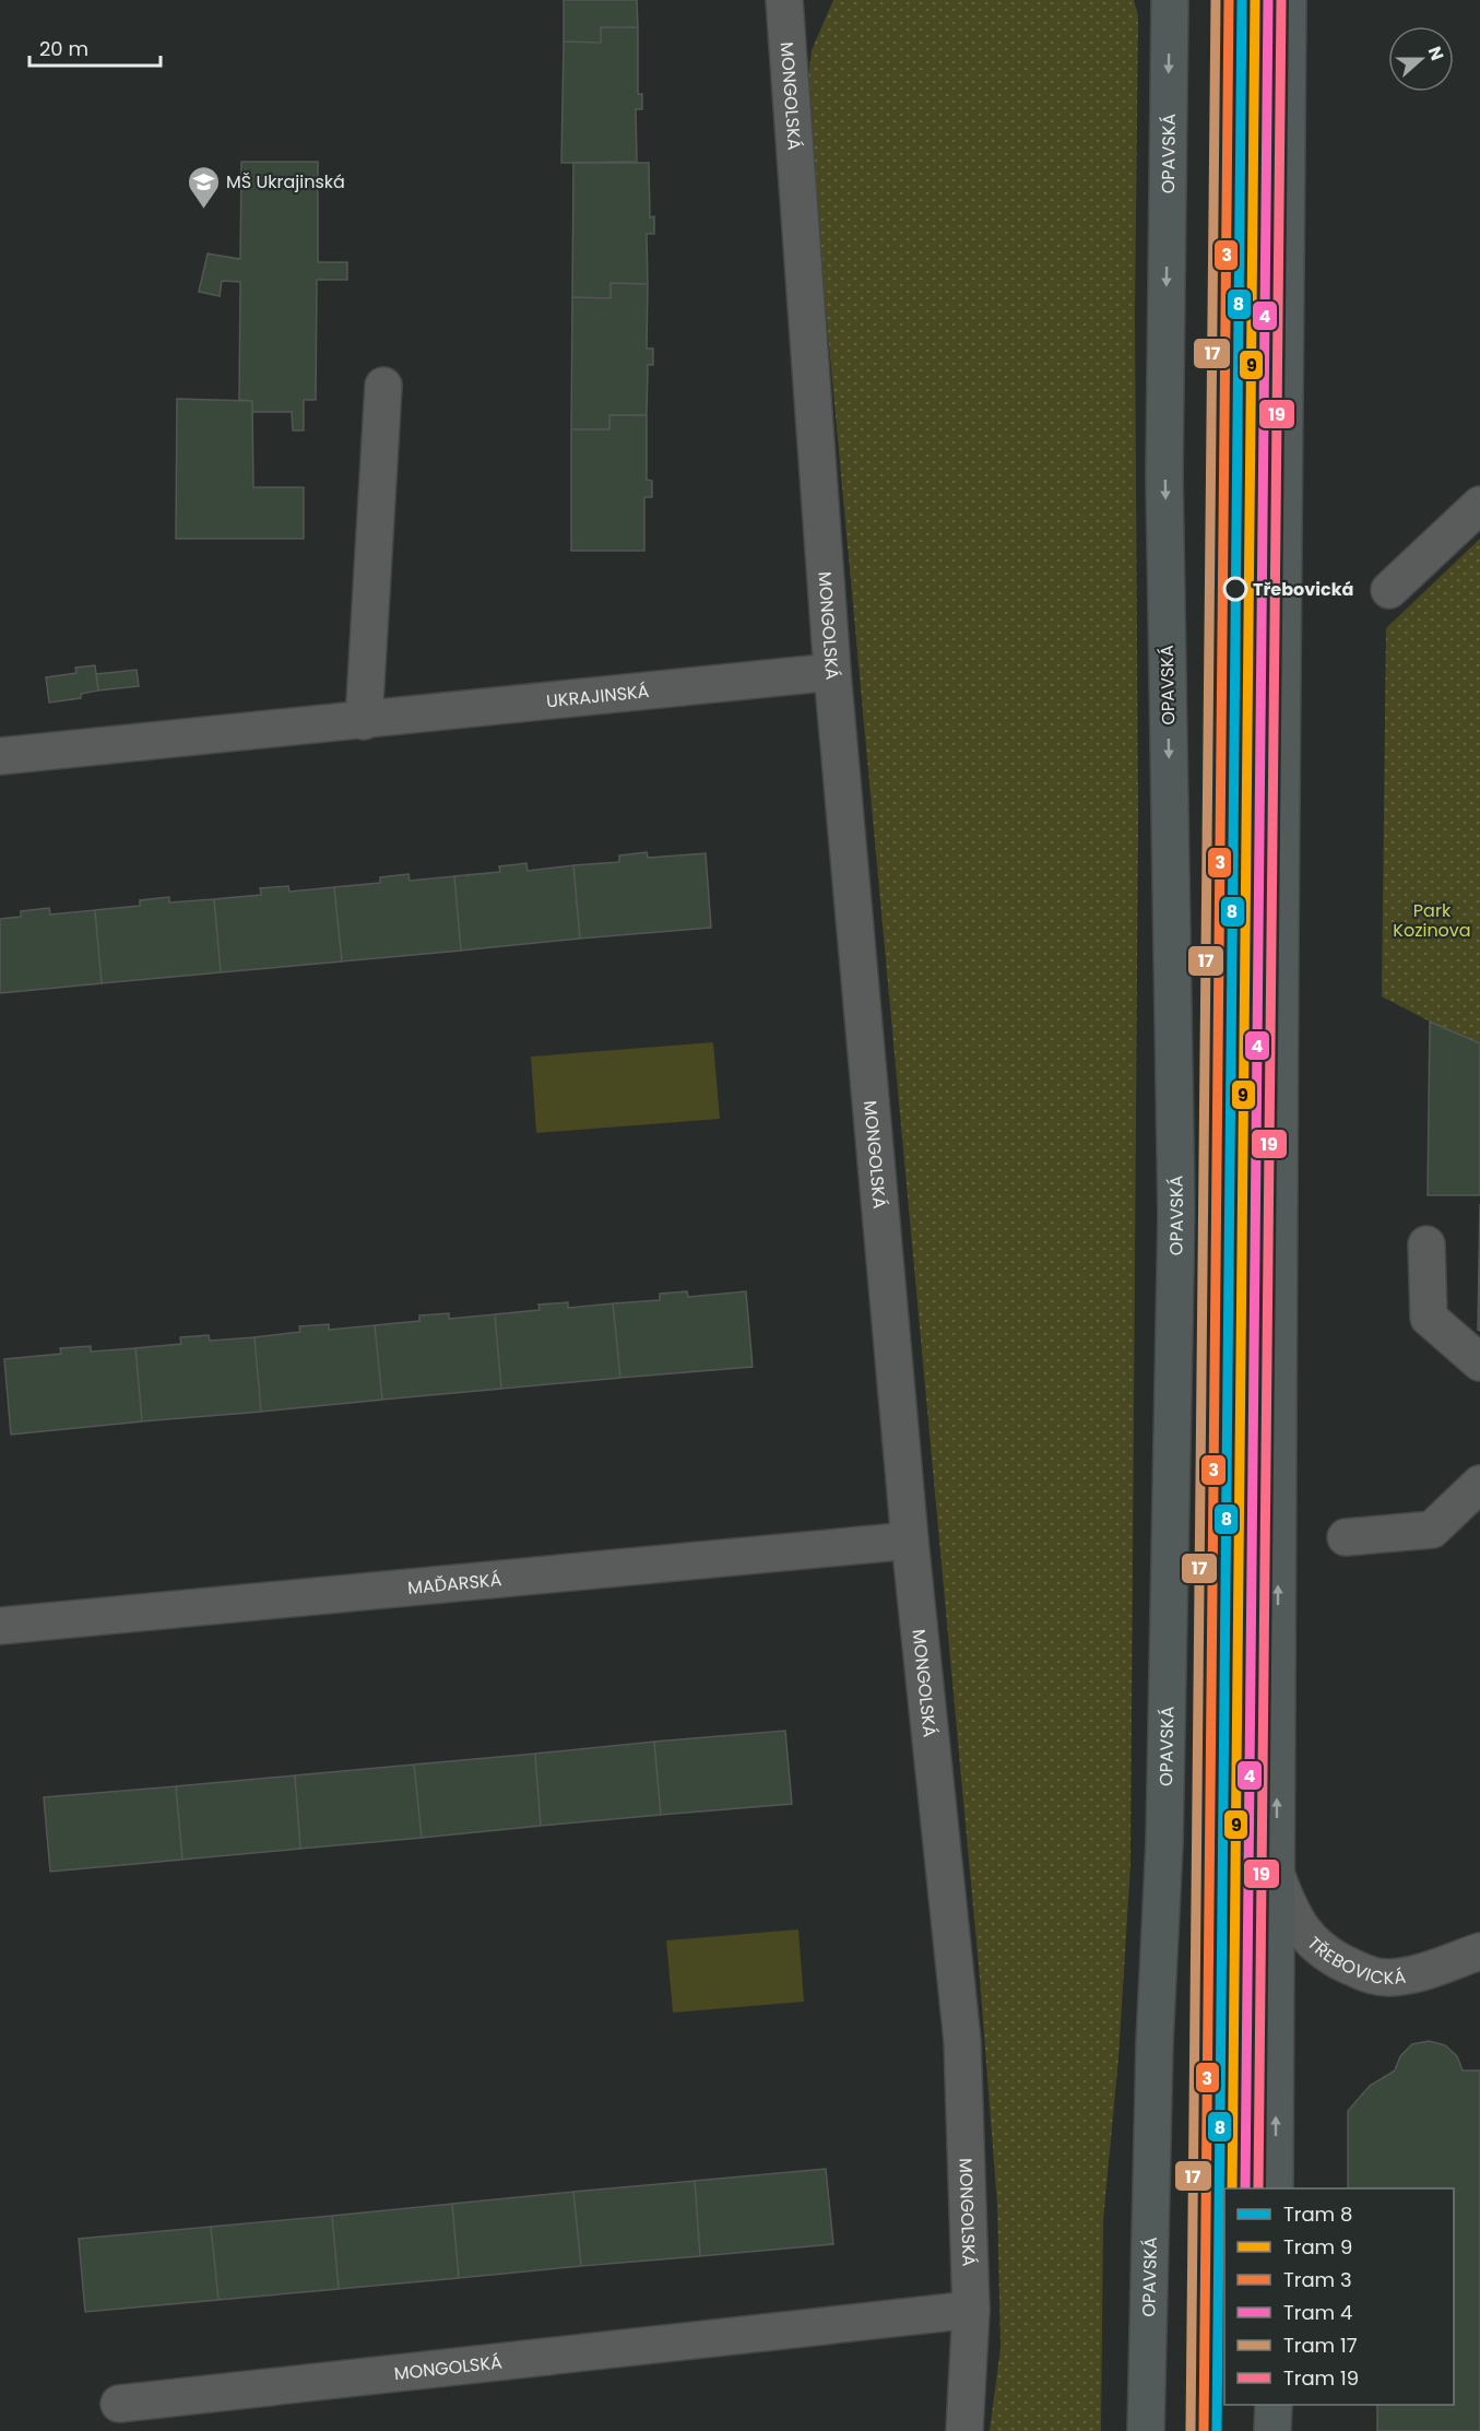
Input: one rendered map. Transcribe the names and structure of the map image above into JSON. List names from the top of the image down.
{
  "streets": {
    "main road": ["OPAVSKÁ"],
    "street": [
      "MONGOLSKÁ",
      "UKRAJINSKÁ",
      "MAĎARSKÁ",
      "TŘEBOVICKÁ"
    ]
  },
  "crossings": [
    ["MONGOLSKÁ", "UKRAJINSKÁ"],
    ["MONGOLSKÁ", "MAĎARSKÁ"]
  ],
  "parks": ["Park Kozinova"],
  "places": {
    "school or university": ["MŠ Ukrajinská"],
    "other": ["Třebovická"]
  },
  "lines": [
    "tram line 8",
    "tram line 9",
    "tram line 3",
    "tram line 4",
    "tram line 17",
    "tram line 19"
  ],
  "legend": [
    "Tram 8",
    "Tram 9",
    "Tram 3",
    "Tram 4",
    "Tram 17",
    "Tram 19"
  ],
  "scale_bar": "20 m",
  "north": "right"
}
